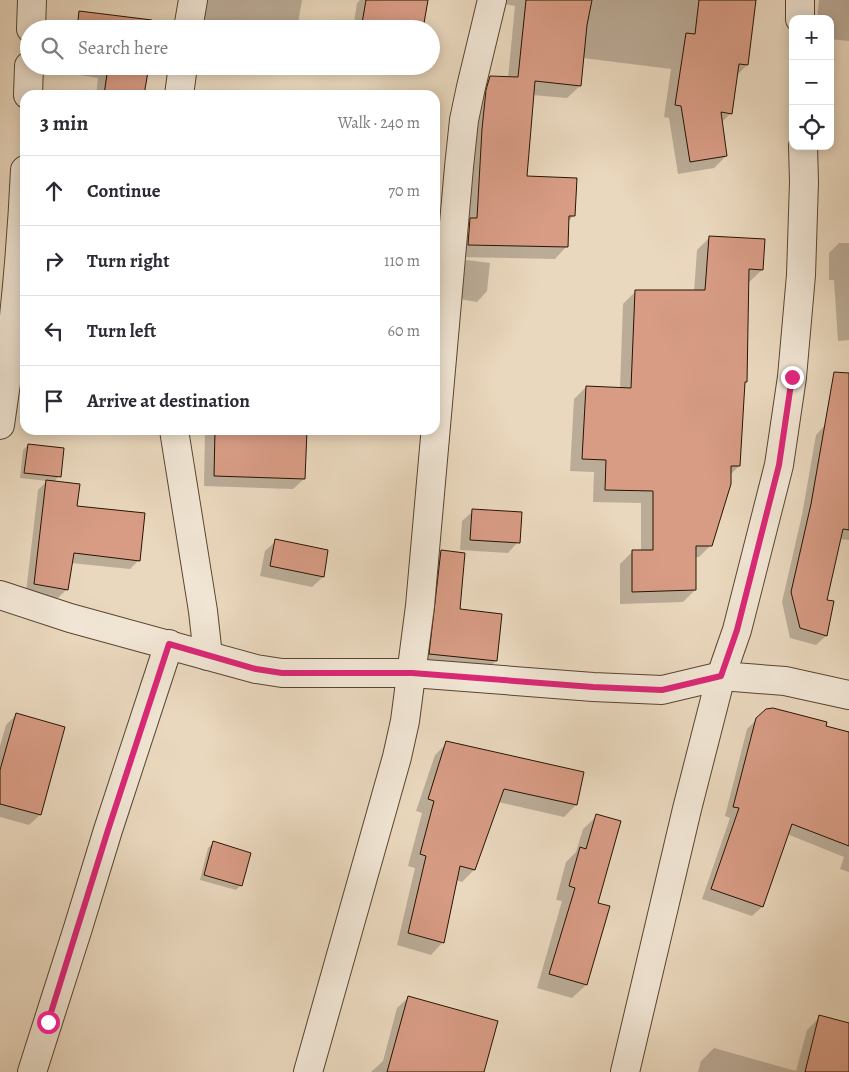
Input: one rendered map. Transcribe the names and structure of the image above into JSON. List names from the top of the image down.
{
  "page": {
    "map_buttons": ["+", "−"],
    "search": "Search here",
    "heading": ["3 min", "Walk · 240 m"],
    "list": [
      ["Continue", "70 m"],
      ["Turn right", "110 m"],
      ["Turn left", "60 m"],
      "Arrive at destination"
    ]
  }
}
